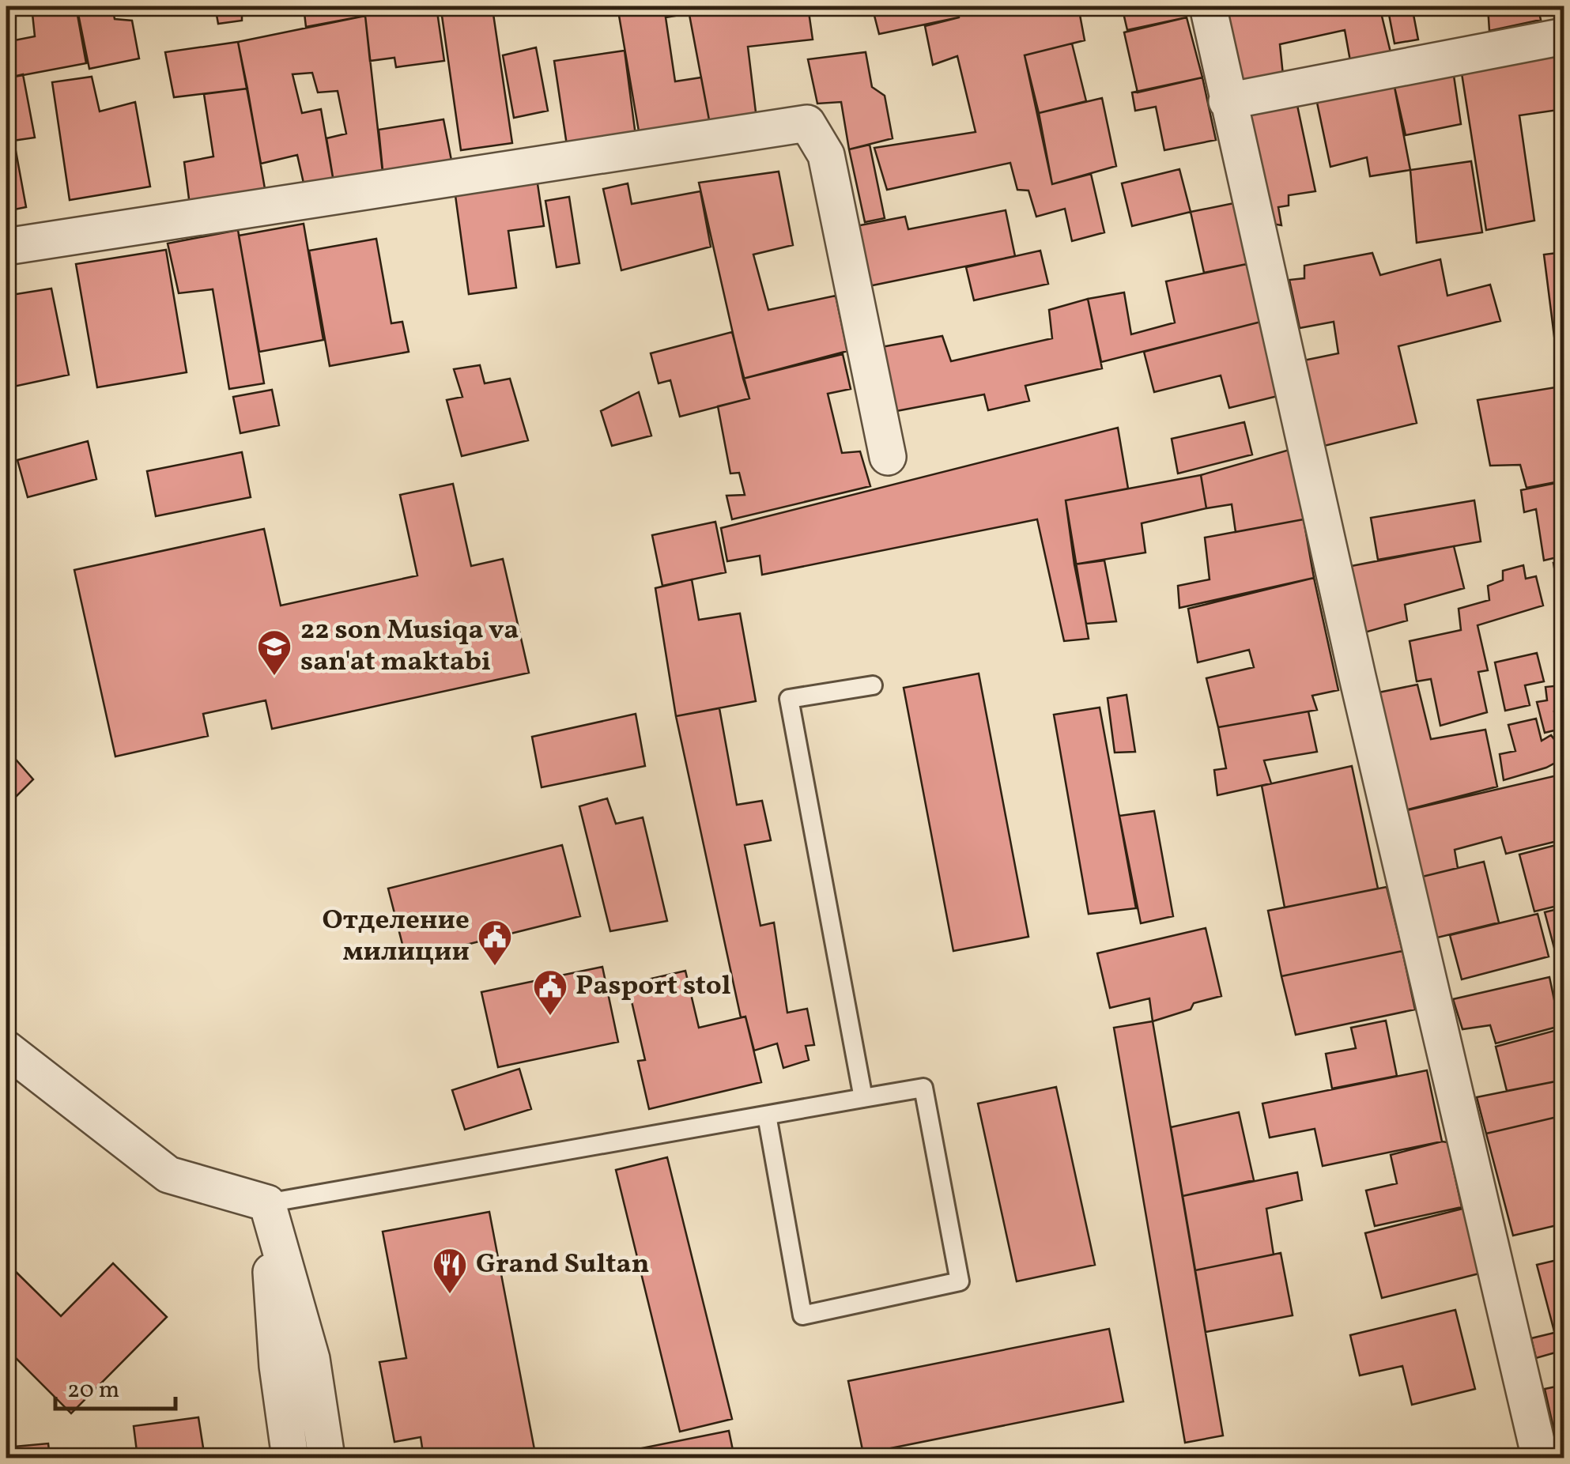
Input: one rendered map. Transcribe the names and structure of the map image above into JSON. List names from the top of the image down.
{
  "places": {
    "school or university": ["22 son Musiqa va san'at maktabi"],
    "public building": ["Отделение милиции", "Pasport stol"],
    "restaurant": ["Grand Sultan"]
  },
  "scale_bar": "20 m"
}
